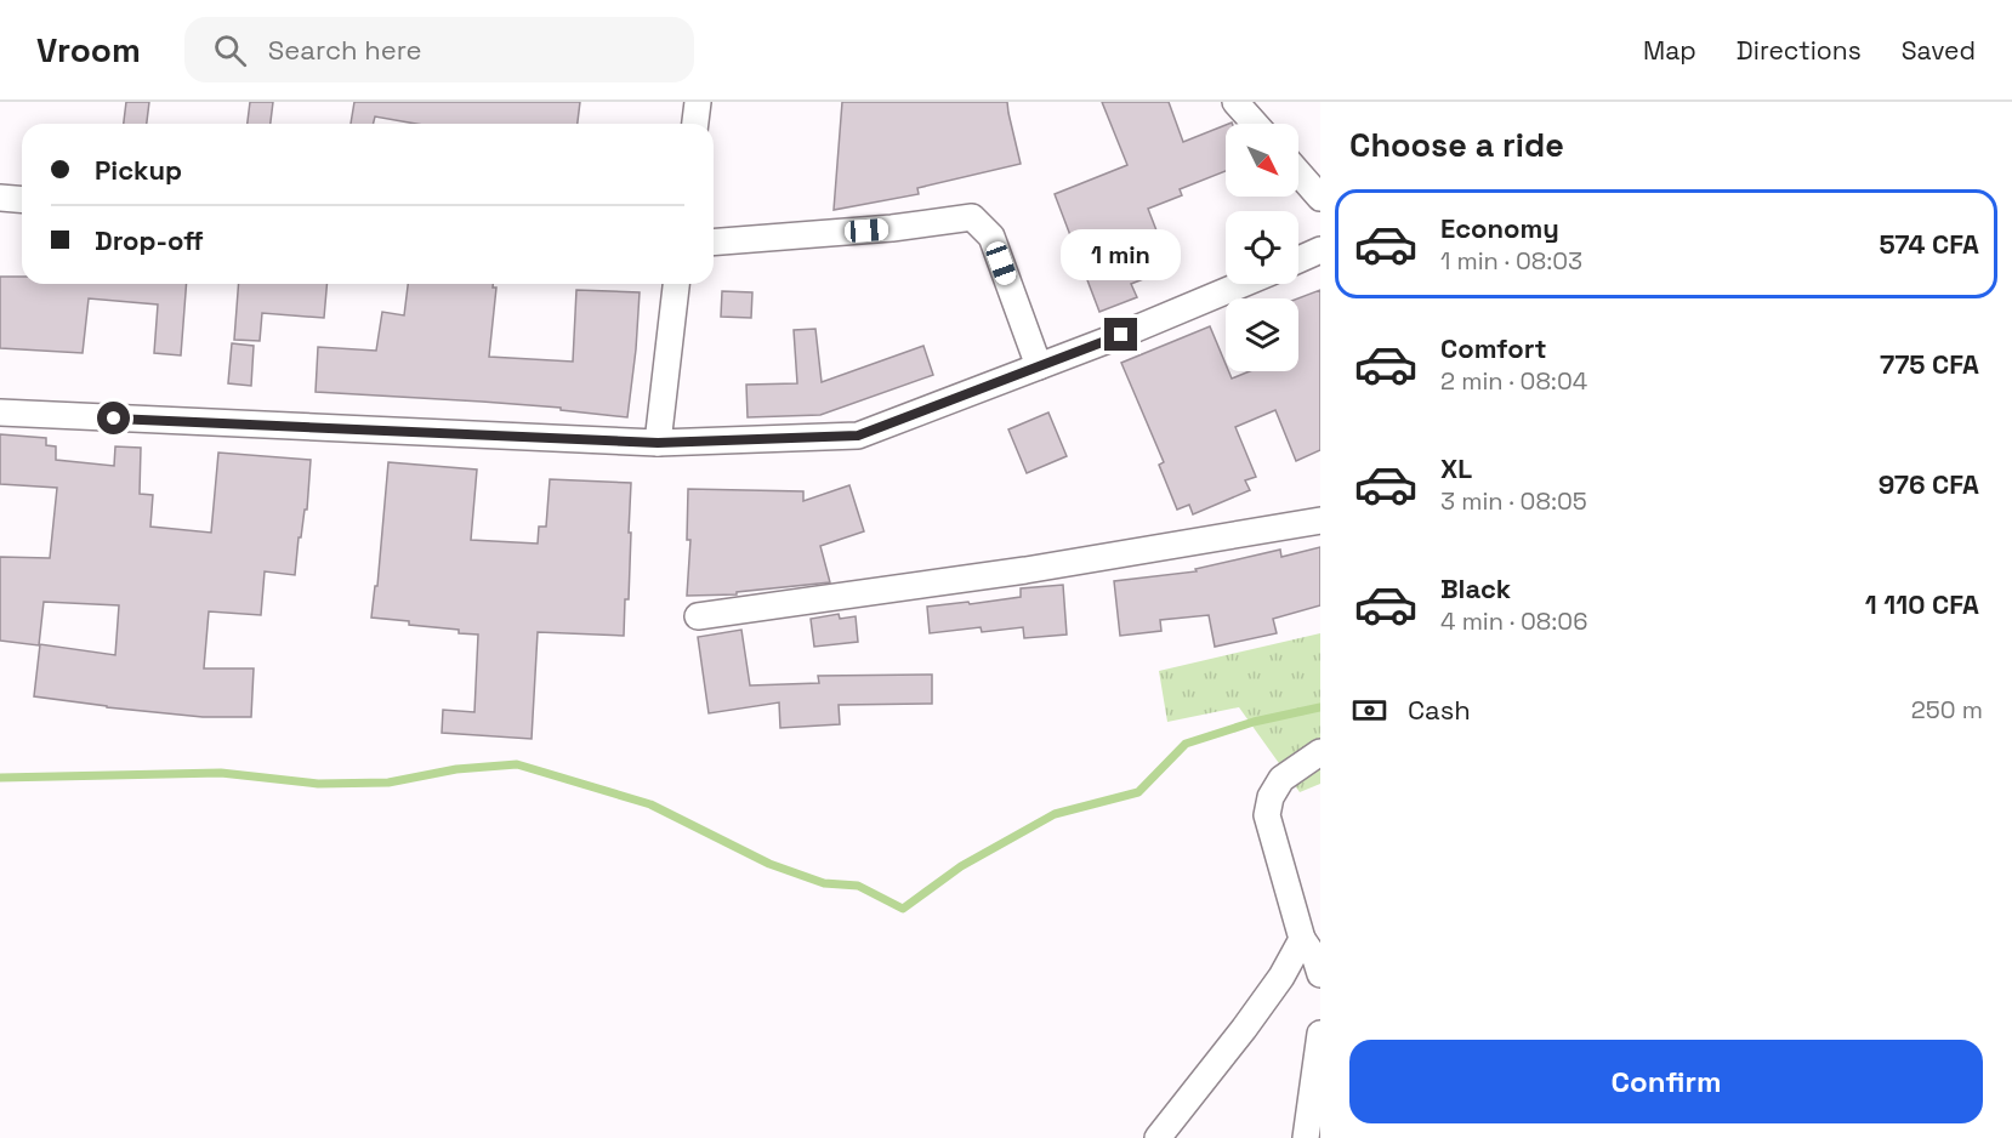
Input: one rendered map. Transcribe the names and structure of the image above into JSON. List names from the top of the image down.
{
  "north": "bottom right",
  "page": {
    "header": "Vroom",
    "search": "Search here",
    "nav": ["Map", "Directions", "Saved"],
    "heading": "Choose a ride",
    "banner": ["Pickup", "Drop-off"],
    "list": [
      {
        "name": "Economy",
        "note": "1 min · 08:03",
        "value": "574 CFA"
      },
      {
        "name": "Comfort",
        "note": "2 min · 08:04",
        "value": "775 CFA"
      },
      {
        "name": "XL",
        "note": "3 min · 08:05",
        "value": "976 CFA"
      },
      {
        "name": "Black",
        "note": "4 min · 08:06",
        "value": "1 110 CFA"
      }
    ],
    "bubble": "1 min",
    "pay": ["Cash", "250 m"],
    "buttons": "Confirm"
  }
}
